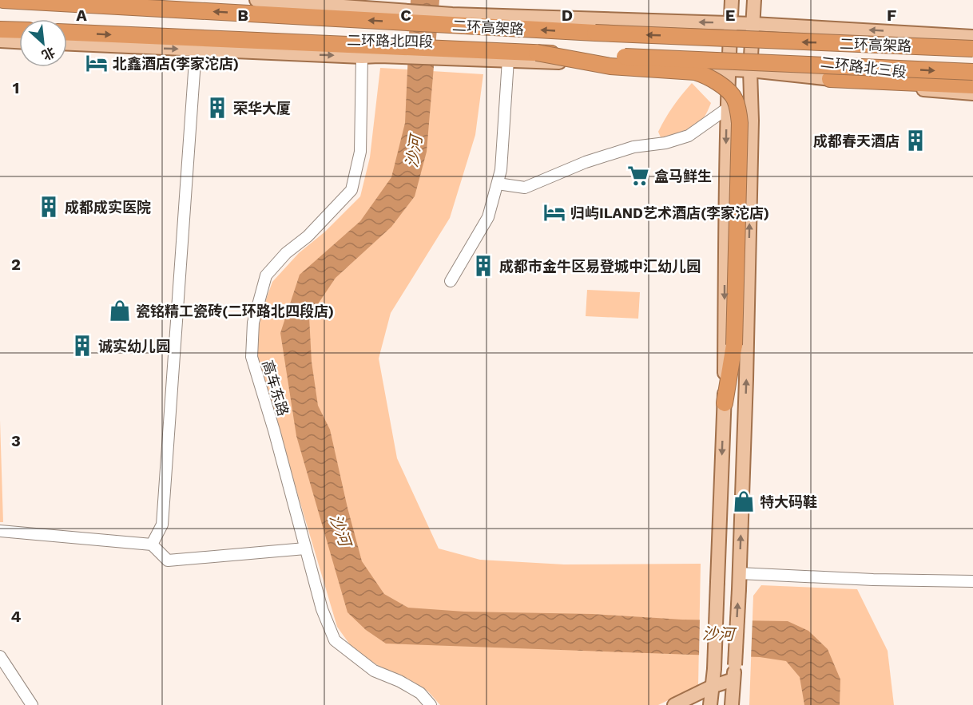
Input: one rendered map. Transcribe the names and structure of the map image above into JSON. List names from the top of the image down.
{
  "streets": {
    "highway": ["二环高架路"],
    "main road": ["二环路北四段", "二环路北三段"],
    "street": ["高车东路"]
  },
  "crossings": [
    ["二环路北四段", "二环路北三段"],
    ["二环路北四段", "高车东路"]
  ],
  "water": ["沙河"],
  "places": {
    "hotel": ["北鑫酒店(李家沱店)", "归屿ILAND艺术酒店(李家沱店)"],
    "building": [
      "荣华大厦",
      "成都春天酒店",
      "成都成实医院",
      "成都市金牛区易登城中汇幼儿园",
      "诚实幼儿园"
    ],
    "supermarket": ["盒马鲜生"],
    "shop": ["瓷铭精工瓷砖(二环路北四段店)", "特大码鞋"]
  },
  "north": "bottom right",
  "grid": {
    "columns": [
      "A",
      "B",
      "C",
      "D",
      "E",
      "F"
    ],
    "rows": [
      "1",
      "2",
      "3",
      "4"
    ]
  }
}
